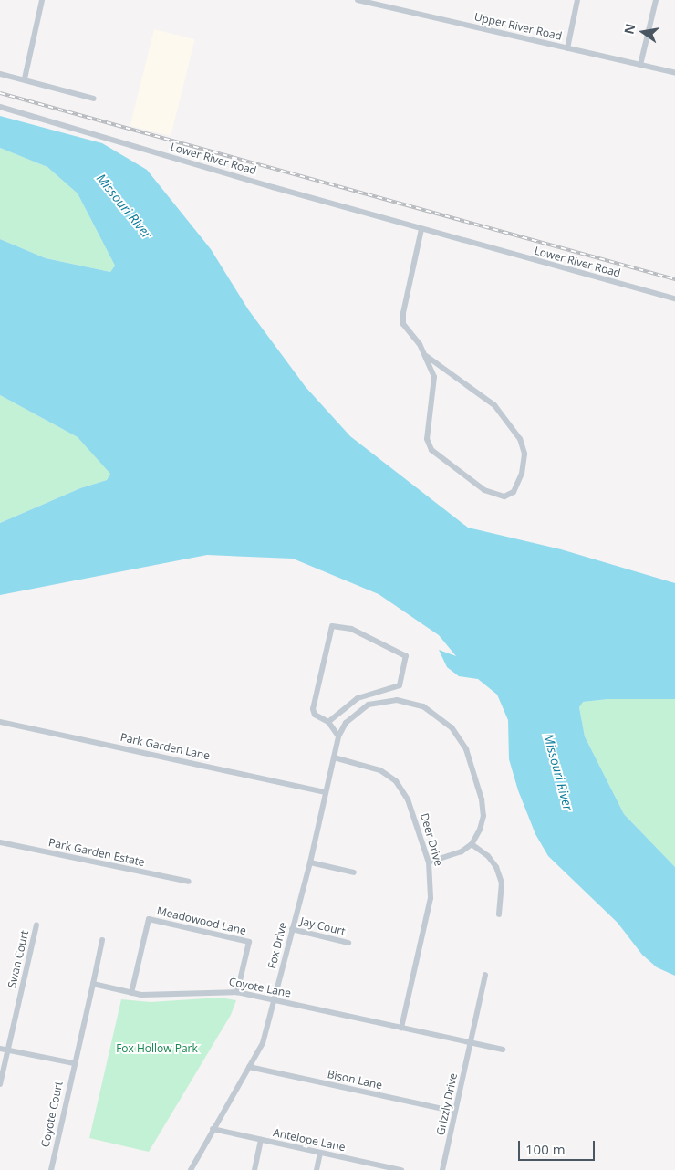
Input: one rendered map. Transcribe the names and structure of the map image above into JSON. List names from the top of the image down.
{
  "streets": {
    "street": [
      "Upper River Road",
      "Lower River Road",
      "Park Garden Lane",
      "Deer Drive",
      "Park Garden Estate",
      "Meadowood Lane",
      "Jay Court",
      "Fox Drive",
      "Swan Court",
      "Coyote Lane",
      "Bison Lane",
      "Grizzly Drive",
      "Coyote Court",
      "Antelope Lane"
    ]
  },
  "crossings": [
    ["Park Garden Lane", "Fox Drive"],
    ["Deer Drive", "Fox Drive"],
    ["Deer Drive", "Coyote Lane"],
    ["Meadowood Lane", "Coyote Lane"],
    ["Jay Court", "Fox Drive"],
    ["Fox Drive", "Coyote Lane"],
    ["Fox Drive", "Bison Lane"],
    ["Fox Drive", "Antelope Lane"],
    ["Coyote Lane", "Grizzly Drive"],
    ["Bison Lane", "Grizzly Drive"]
  ],
  "water": ["Missouri River"],
  "parks": ["Fox Hollow Park"],
  "scale_bar": "100 m",
  "north": "left"
}
